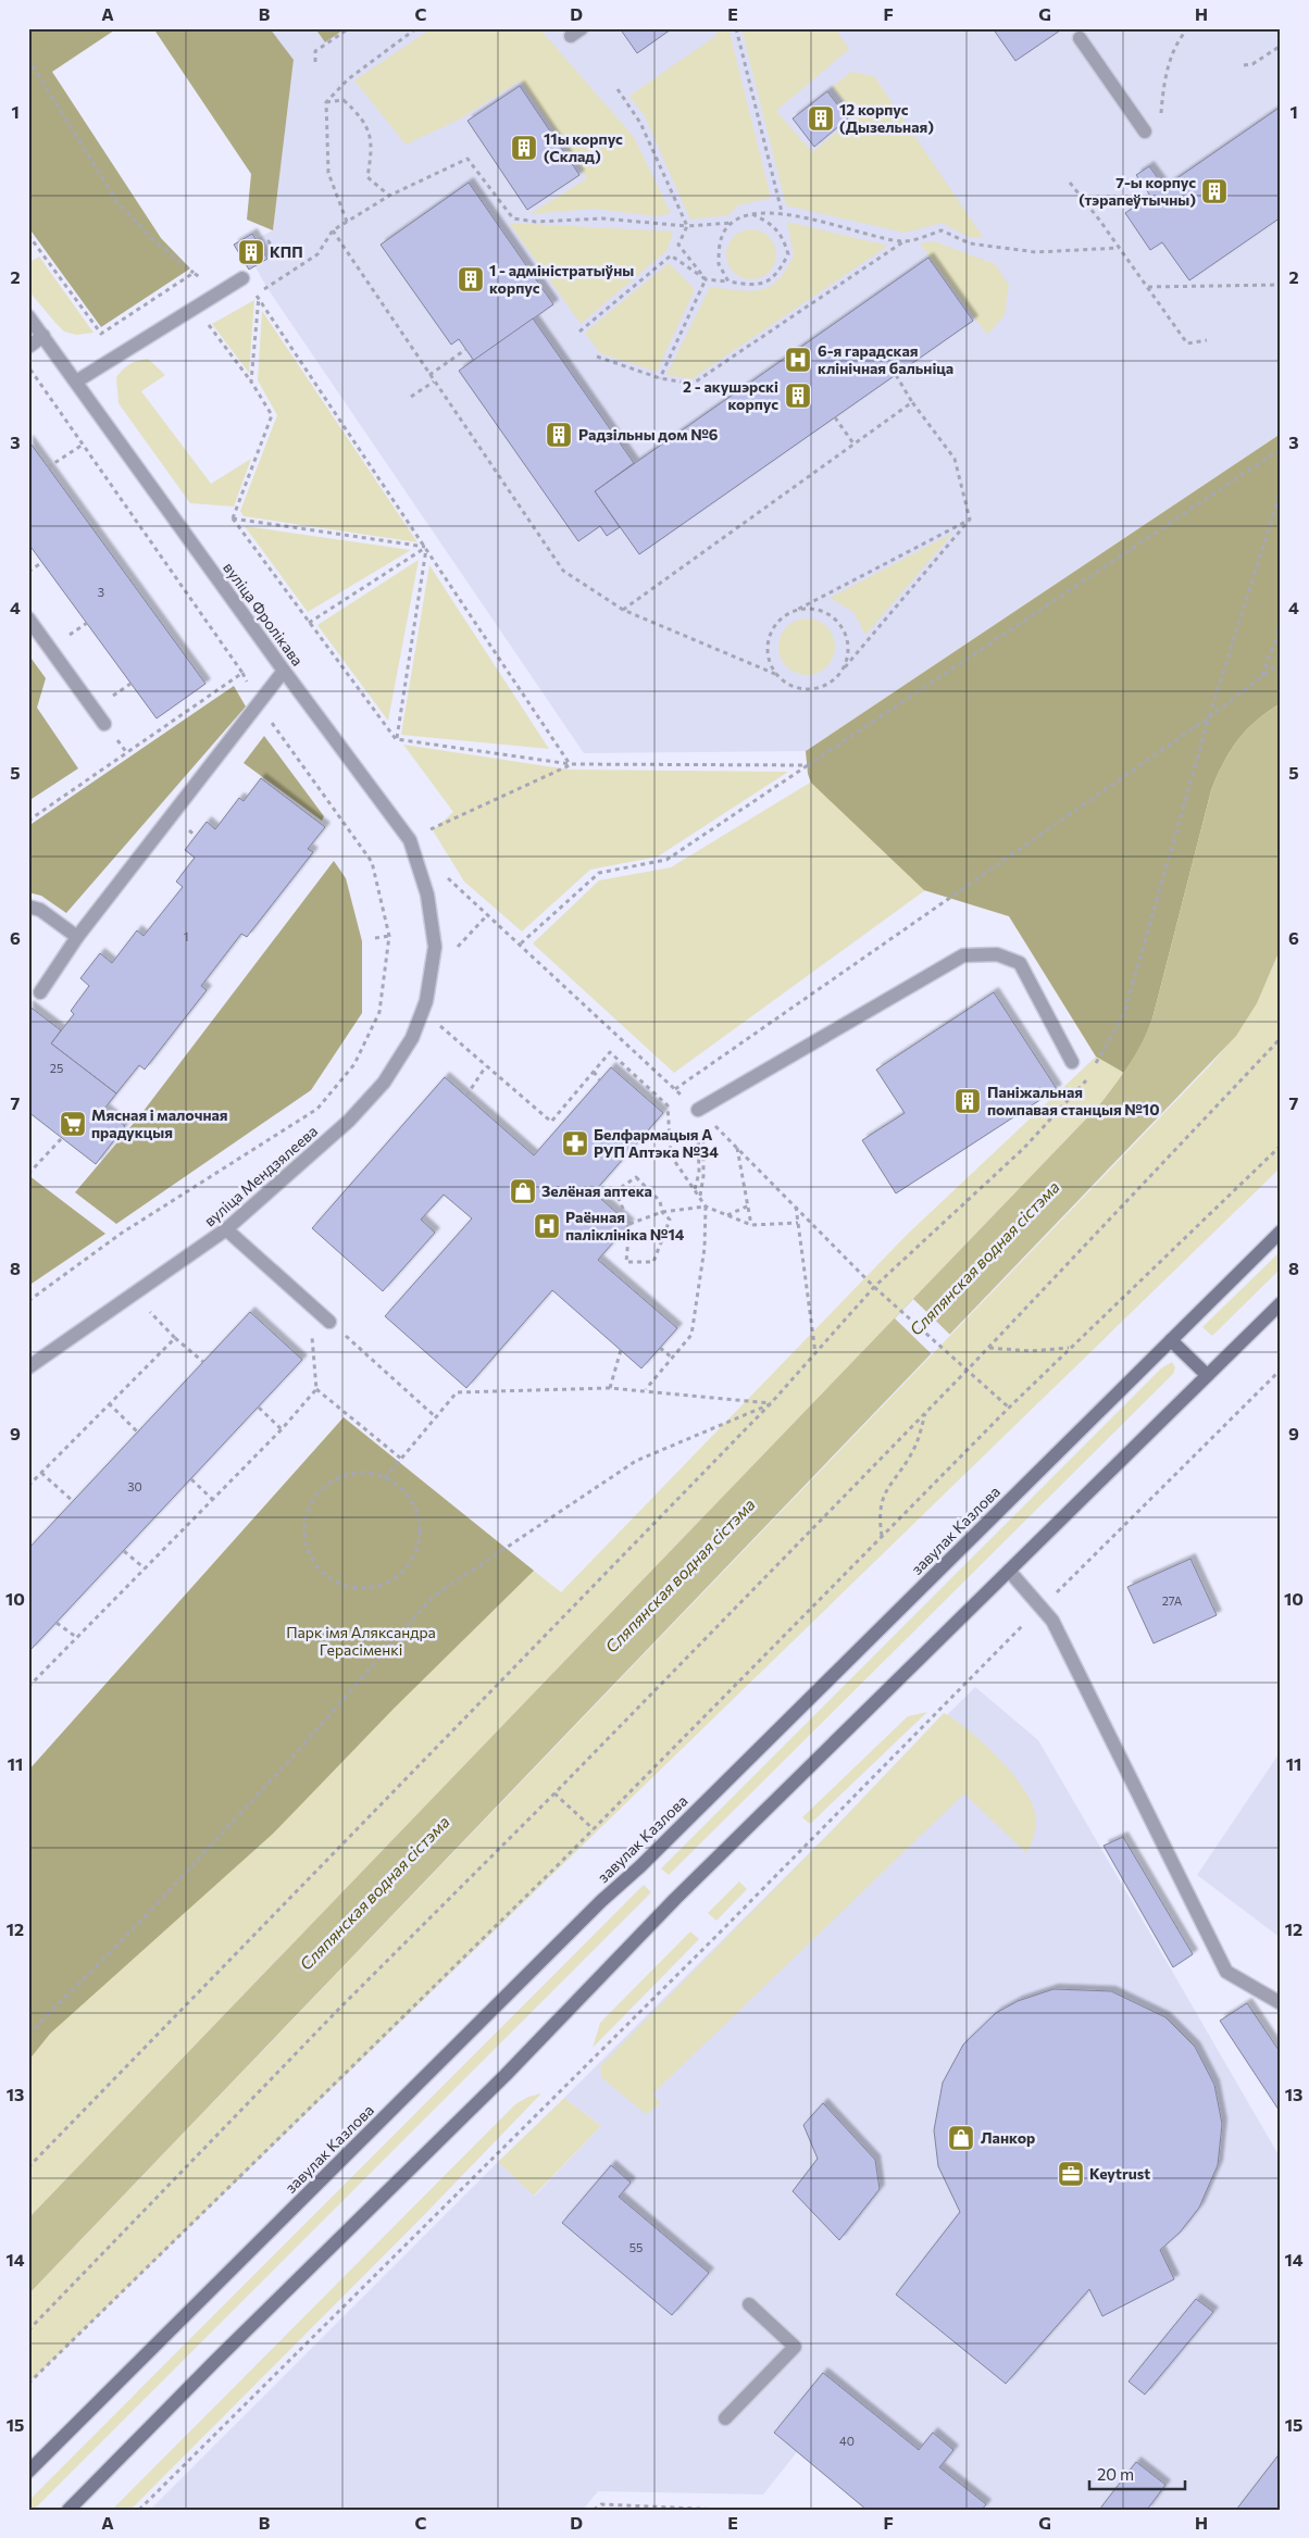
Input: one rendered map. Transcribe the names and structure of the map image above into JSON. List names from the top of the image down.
{
  "streets": {
    "main road": ["завулак Казлова"],
    "street": ["вуліца Фролікава", "вуліца Мендзялеева"]
  },
  "crossings": [
    ["вуліца Фролікава", "вуліца Мендзялеева"]
  ],
  "water": ["Сляпянская водная сістэма"],
  "parks": ["Парк імя Аляксандра Герасіменкі"],
  "places": {
    "building": [
      "12 корпус (Дызельная)",
      "11ы корпус (Склад)",
      "7-ы корпус (тэрапеўтычны)",
      "КПП",
      "1 - адміністратыўны корпус",
      "2 - акушэрскі корпус",
      "Радзільны дом №6",
      "Паніжальная помпавая станцыя №10"
    ],
    "hospital": ["6-я гарадская клінічная бальніца", "Раённая паліклініка №14"],
    "supermarket": ["Мясная і малочная прадукцыя"],
    "pharmacy": ["Белфармацыя А РУП Аптэка №34"],
    "shop": ["Зелёная аптека", "Ланкор"],
    "office": ["Keytrust"]
  },
  "house_numbers": [
    "3",
    "1",
    "25",
    "30",
    "27А",
    "55",
    "40"
  ],
  "scale_bar": "20 m",
  "grid": {
    "columns": [
      "A",
      "B",
      "C",
      "D",
      "E",
      "F",
      "G",
      "H"
    ],
    "rows": [
      "1",
      "2",
      "3",
      "4",
      "5",
      "6",
      "7",
      "8",
      "9",
      "10",
      "11",
      "12",
      "13",
      "14",
      "15"
    ]
  }
}
